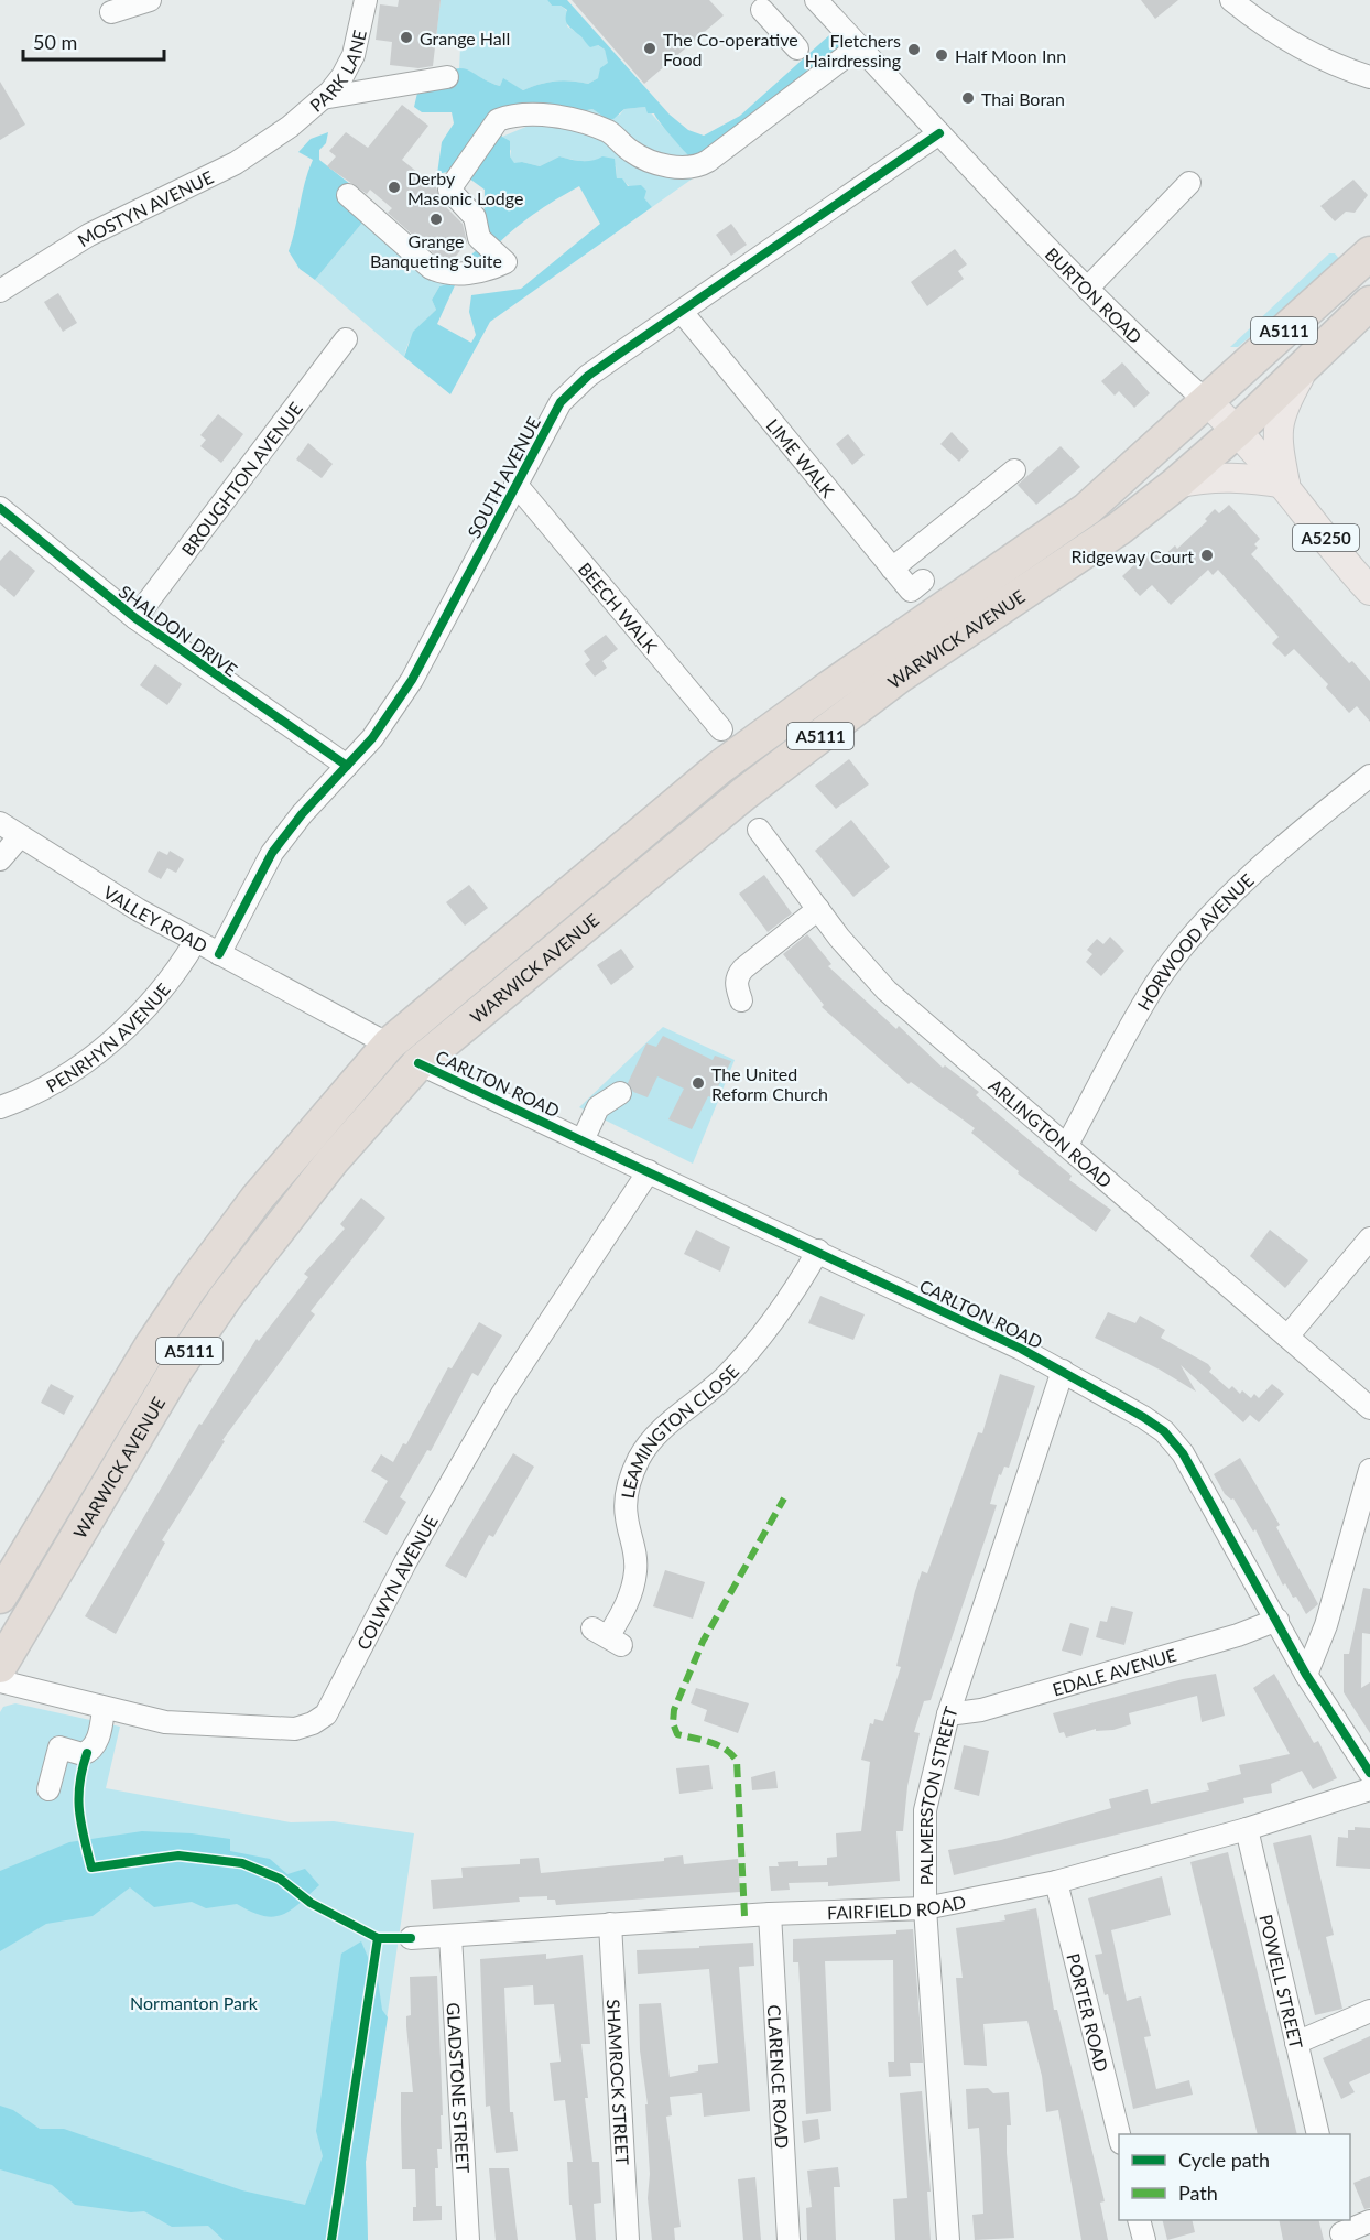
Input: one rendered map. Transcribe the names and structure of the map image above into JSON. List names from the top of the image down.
{
  "streets": {
    "highway": ["A5111", "WARWICK AVENUE"],
    "main road": ["BURTON ROAD", "A5250"],
    "street": [
      "PARK LANE",
      "MOSTYN AVENUE",
      "LIME WALK",
      "SOUTH AVENUE",
      "BROUGHTON AVENUE",
      "BEECH WALK",
      "SHALDON DRIVE",
      "VALLEY ROAD",
      "HORWOOD AVENUE",
      "PENRHYN AVENUE",
      "CARLTON ROAD",
      "ARLINGTON ROAD",
      "LEAMINGTON CLOSE",
      "COLWYN AVENUE",
      "EDALE AVENUE",
      "PALMERSTON STREET",
      "FAIRFIELD ROAD",
      "POWELL STREET",
      "PORTER ROAD",
      "CLARENCE ROAD",
      "SHAMROCK STREET",
      "GLADSTONE STREET"
    ]
  },
  "crossings": [
    ["PARK LANE", "MOSTYN AVENUE"],
    ["BURTON ROAD", "A5111"],
    ["BURTON ROAD", "SOUTH AVENUE"],
    ["BURTON ROAD", "A5250"],
    ["BURTON ROAD", "WARWICK AVENUE"],
    ["A5111", "A5250"],
    ["A5111", "WARWICK AVENUE"],
    ["LIME WALK", "SOUTH AVENUE"],
    ["SOUTH AVENUE", "BEECH WALK"],
    ["SOUTH AVENUE", "SHALDON DRIVE"],
    ["SOUTH AVENUE", "VALLEY ROAD"],
    ["BROUGHTON AVENUE", "SHALDON DRIVE"],
    ["WARWICK AVENUE", "VALLEY ROAD"],
    ["WARWICK AVENUE", "CARLTON ROAD"],
    ["VALLEY ROAD", "PENRHYN AVENUE"],
    ["HORWOOD AVENUE", "ARLINGTON ROAD"],
    ["CARLTON ROAD", "LEAMINGTON CLOSE"],
    ["CARLTON ROAD", "COLWYN AVENUE"],
    ["CARLTON ROAD", "EDALE AVENUE"],
    ["CARLTON ROAD", "PALMERSTON STREET"],
    ["EDALE AVENUE", "PALMERSTON STREET"],
    ["PALMERSTON STREET", "FAIRFIELD ROAD"],
    ["FAIRFIELD ROAD", "POWELL STREET"],
    ["FAIRFIELD ROAD", "PORTER ROAD"],
    ["FAIRFIELD ROAD", "CLARENCE ROAD"],
    ["FAIRFIELD ROAD", "SHAMROCK STREET"],
    ["FAIRFIELD ROAD", "GLADSTONE STREET"]
  ],
  "parks": ["Normanton Park"],
  "places": [
    "Grange Hall",
    "The Co-operative Food",
    "Fletchers Hairdressing",
    "Half Moon Inn",
    "Thai Boran",
    "Derby Masonic Lodge",
    "Grange Banqueting Suite",
    "Ridgeway Court",
    "The United Reform Church"
  ],
  "legend": ["Cycle path", "Path"],
  "scale_bar": "50 m"
}
